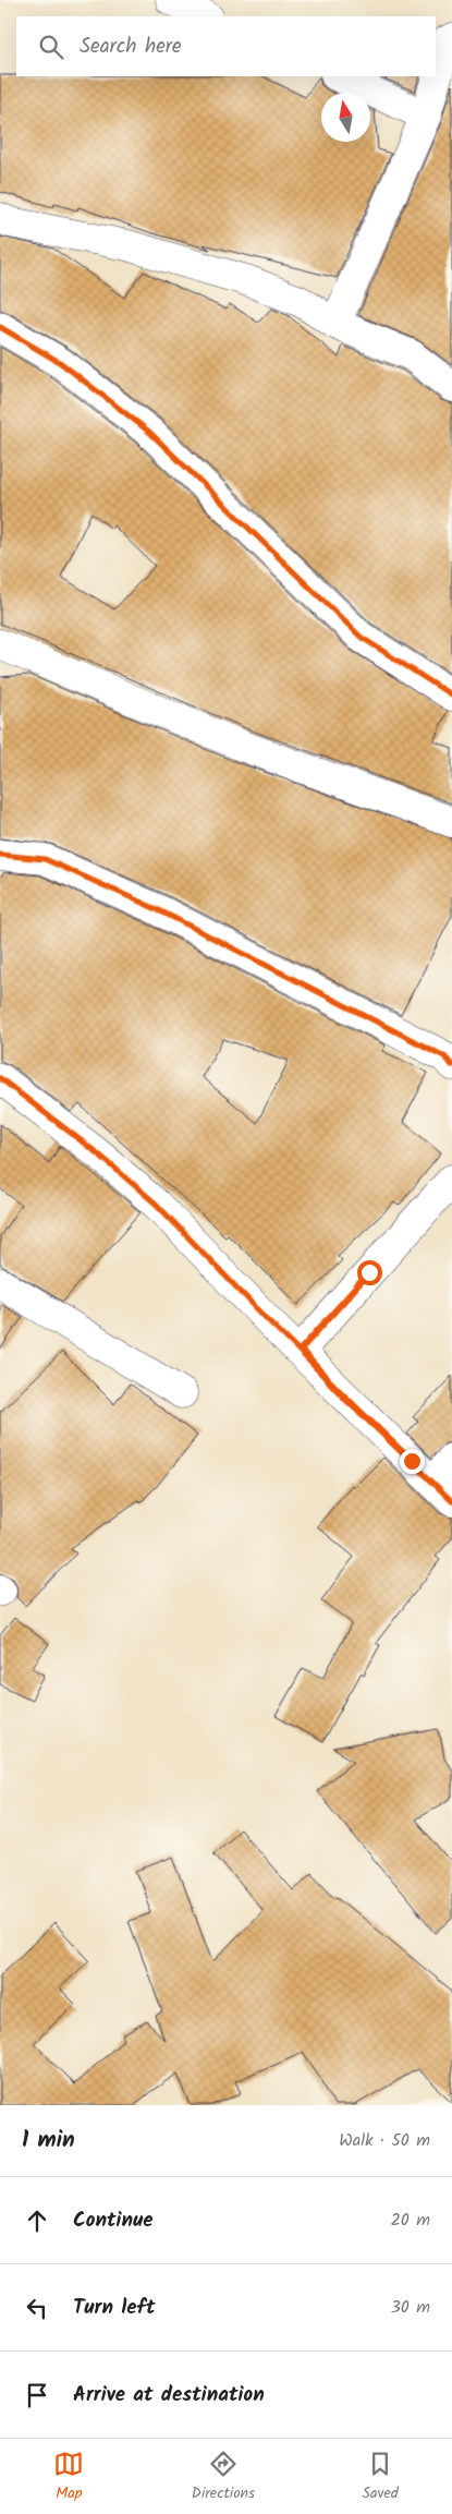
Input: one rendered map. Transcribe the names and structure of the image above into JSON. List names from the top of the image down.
{
  "north": "top",
  "page": {
    "search": "Search here",
    "heading": ["1 min", "Walk · 50 m"],
    "list": [
      ["Continue", "20 m"],
      ["Turn left", "30 m"],
      "Arrive at destination"
    ],
    "nav": ["Map", "Directions", "Saved"]
  }
}
